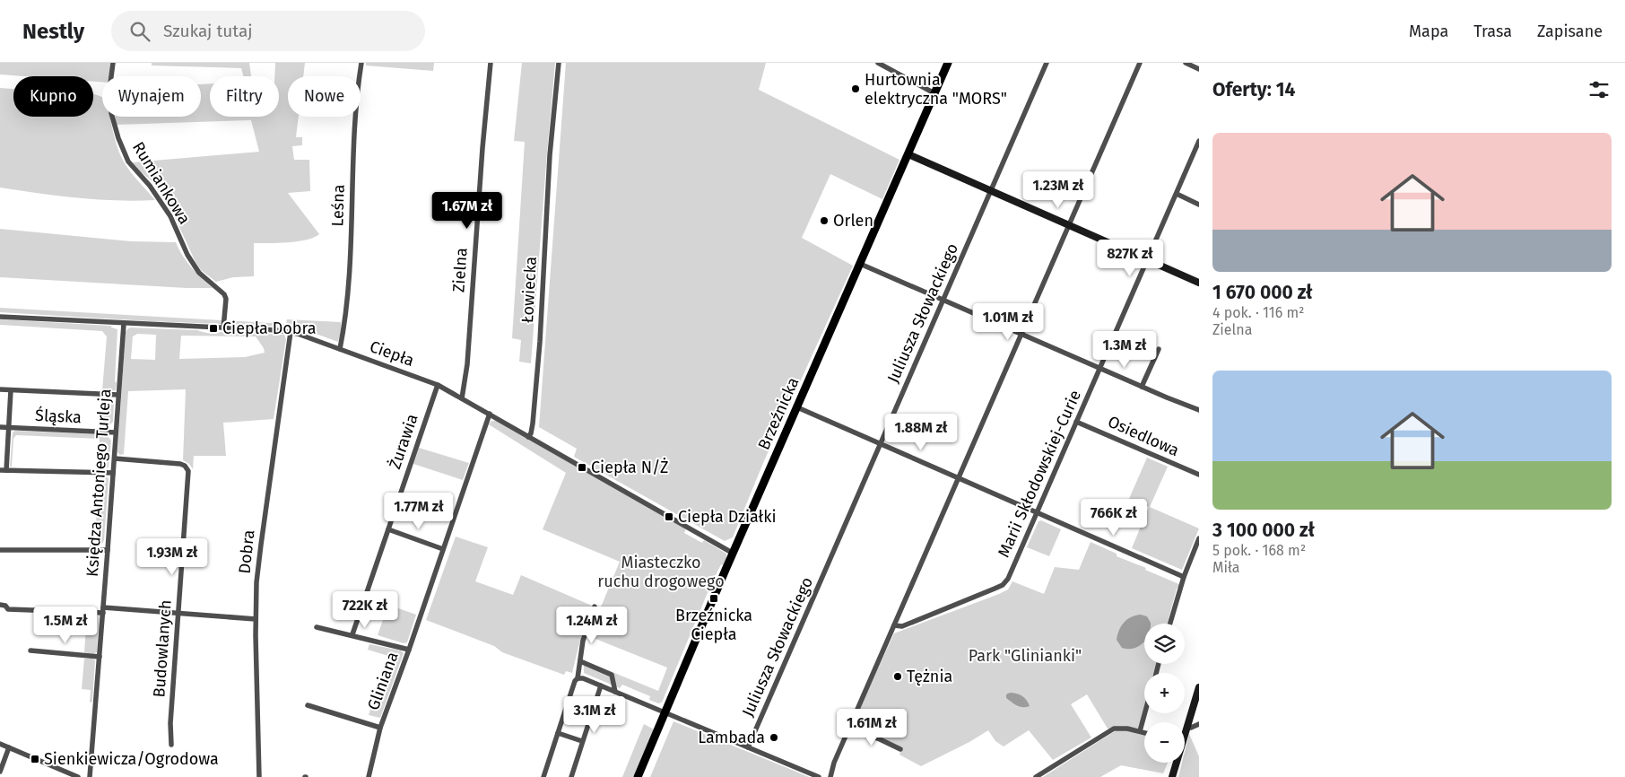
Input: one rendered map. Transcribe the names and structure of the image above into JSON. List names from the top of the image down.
{
  "streets": {
    "main road": ["Brzeźnicka"],
    "street": [
      "Rumiankowa",
      "Leśna",
      "Zielna",
      "Łowiecka",
      "Juliusza Słowackiego",
      "Ciepła",
      "Śląska",
      "Osiedlowa",
      "Żurawia",
      "Marii Skłodowskiej-Curie",
      "Księdza Antoniego Turleja",
      "Dobra",
      "Budowlanych",
      "Gliniana"
    ]
  },
  "crossings": [
    ["Rumiankowa", "Ciepła"],
    ["Leśna", "Ciepła"],
    ["Zielna", "Ciepła"],
    ["Łowiecka", "Ciepła"],
    ["Ciepła", "Brzeźnicka"],
    ["Ciepła", "Żurawia"],
    ["Ciepła", "Księdza Antoniego Turleja"],
    ["Ciepła", "Dobra"],
    ["Ciepła", "Gliniana"],
    ["Śląska", "Księdza Antoniego Turleja"],
    ["Osiedlowa", "Marii Skłodowskiej-Curie"],
    ["Księdza Antoniego Turleja", "Budowlanych"]
  ],
  "parks": ["Miasteczko ruchu drogowego", "Park \"Glinianki\""],
  "places": {
    "other": [
      "Hurtownia elektryczna \"MORS\"",
      "Orlen",
      "Tężnia",
      "Lambada"
    ],
    "transit": [
      "Ciepła Dobra",
      "Ciepła N/Ż",
      "Ciepła Działki",
      "Brzeźnicka Ciepła",
      "Sienkiewicza/Ogrodowa"
    ]
  },
  "page": {
    "header": "Nestly",
    "search": "Szukaj tutaj",
    "nav": ["Mapa", "Trasa", "Zapisane"],
    "heading": "Oferty: 14",
    "chip": [
      "Kupno",
      "Wynajem",
      "Filtry",
      "Nowe"
    ],
    "list": [
      {
        "name": "1 670 000 zł",
        "note": "4 pok. · 116 m² · Zielna"
      },
      {
        "name": "3 100 000 zł",
        "note": "5 pok. · 168 m² · Miła"
      }
    ],
    "price": [
      "1.23M zł",
      "1.67M zł",
      "827K zł",
      "1.01M zł",
      "1.3M zł",
      "1.88M zł",
      "1.77M zł",
      "766K zł",
      "1.93M zł",
      "722K zł",
      "1.5M zł",
      "1.24M zł",
      "3.1M zł",
      "1.61M zł"
    ],
    "map_buttons": ["+", "−"]
  }
}
